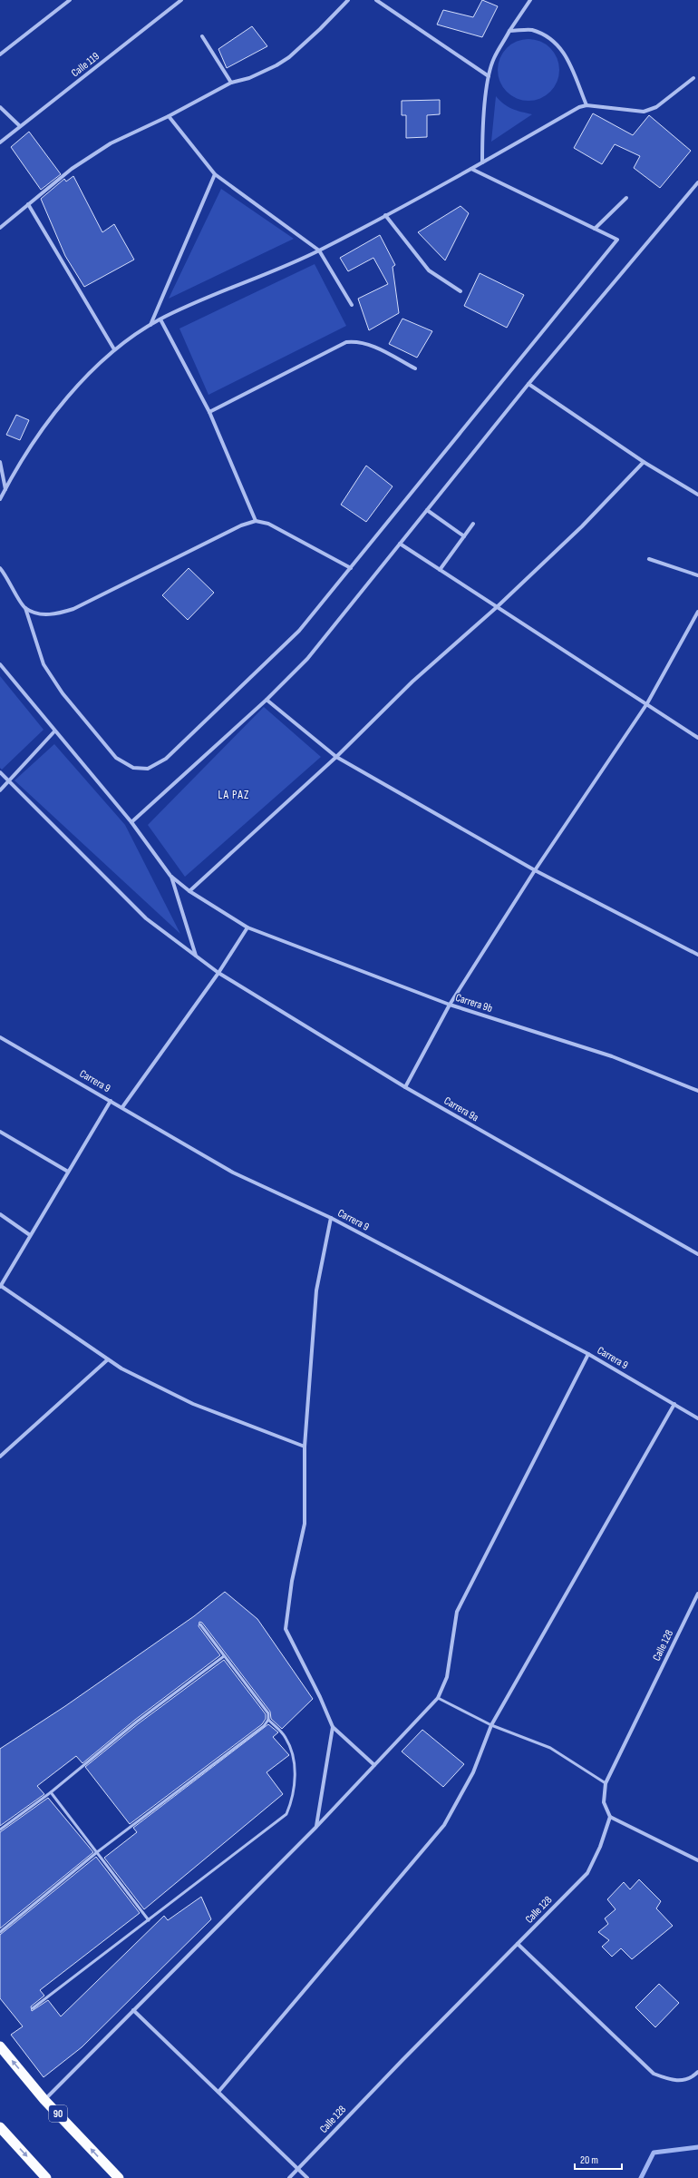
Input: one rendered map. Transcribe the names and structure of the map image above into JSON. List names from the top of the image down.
{
  "streets": {
    "highway": ["90"],
    "street": [
      "Calle 119",
      "Carrera 9b",
      "Carrera 9",
      "Carrera 9a",
      "Calle 128"
    ]
  },
  "districts": ["LA PAZ"],
  "scale_bar": "20 m"
}
